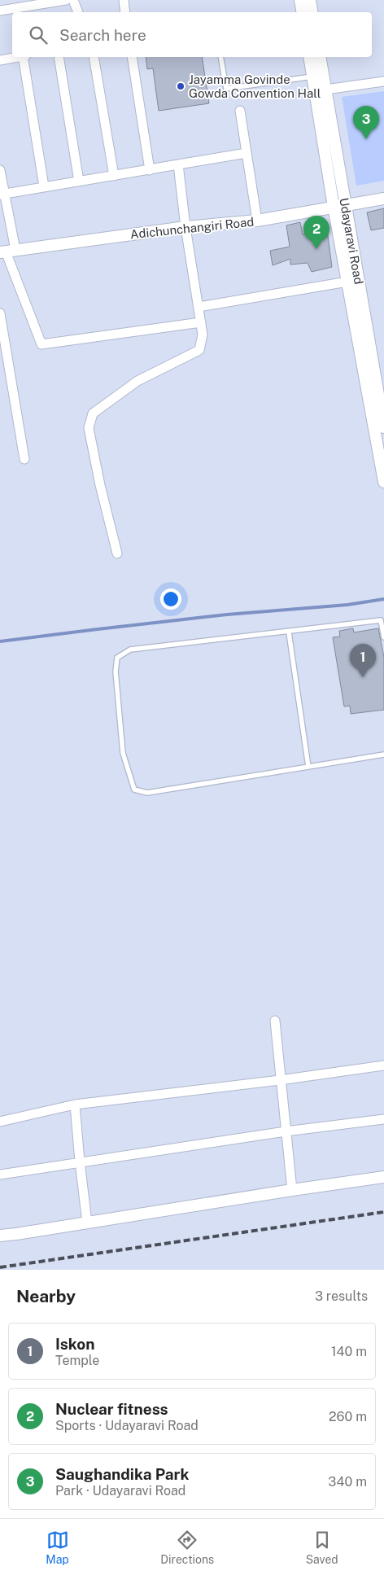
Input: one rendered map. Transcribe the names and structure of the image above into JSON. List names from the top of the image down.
{
  "streets": {
    "street": ["Adichunchangiri Road", "Udayaravi Road"]
  },
  "crossings": [
    ["Adichunchangiri Road", "Udayaravi Road"]
  ],
  "places": ["Jayamma Govinde Gowda Convention Hall"],
  "page": {
    "search": "Search here",
    "pins": ["3", "2", "1"],
    "heading": ["Nearby", "3 results"],
    "list": [
      {
        "mark": "1",
        "name": "Iskon",
        "note": "Temple",
        "value": "140 m"
      },
      {
        "mark": "2",
        "name": "Nuclear fitness",
        "note": "Sports · Udayaravi Road",
        "value": "260 m"
      },
      {
        "mark": "3",
        "name": "Saughandika Park",
        "note": "Park · Udayaravi Road",
        "value": "340 m"
      }
    ],
    "nav": ["Map", "Directions", "Saved"]
  }
}
